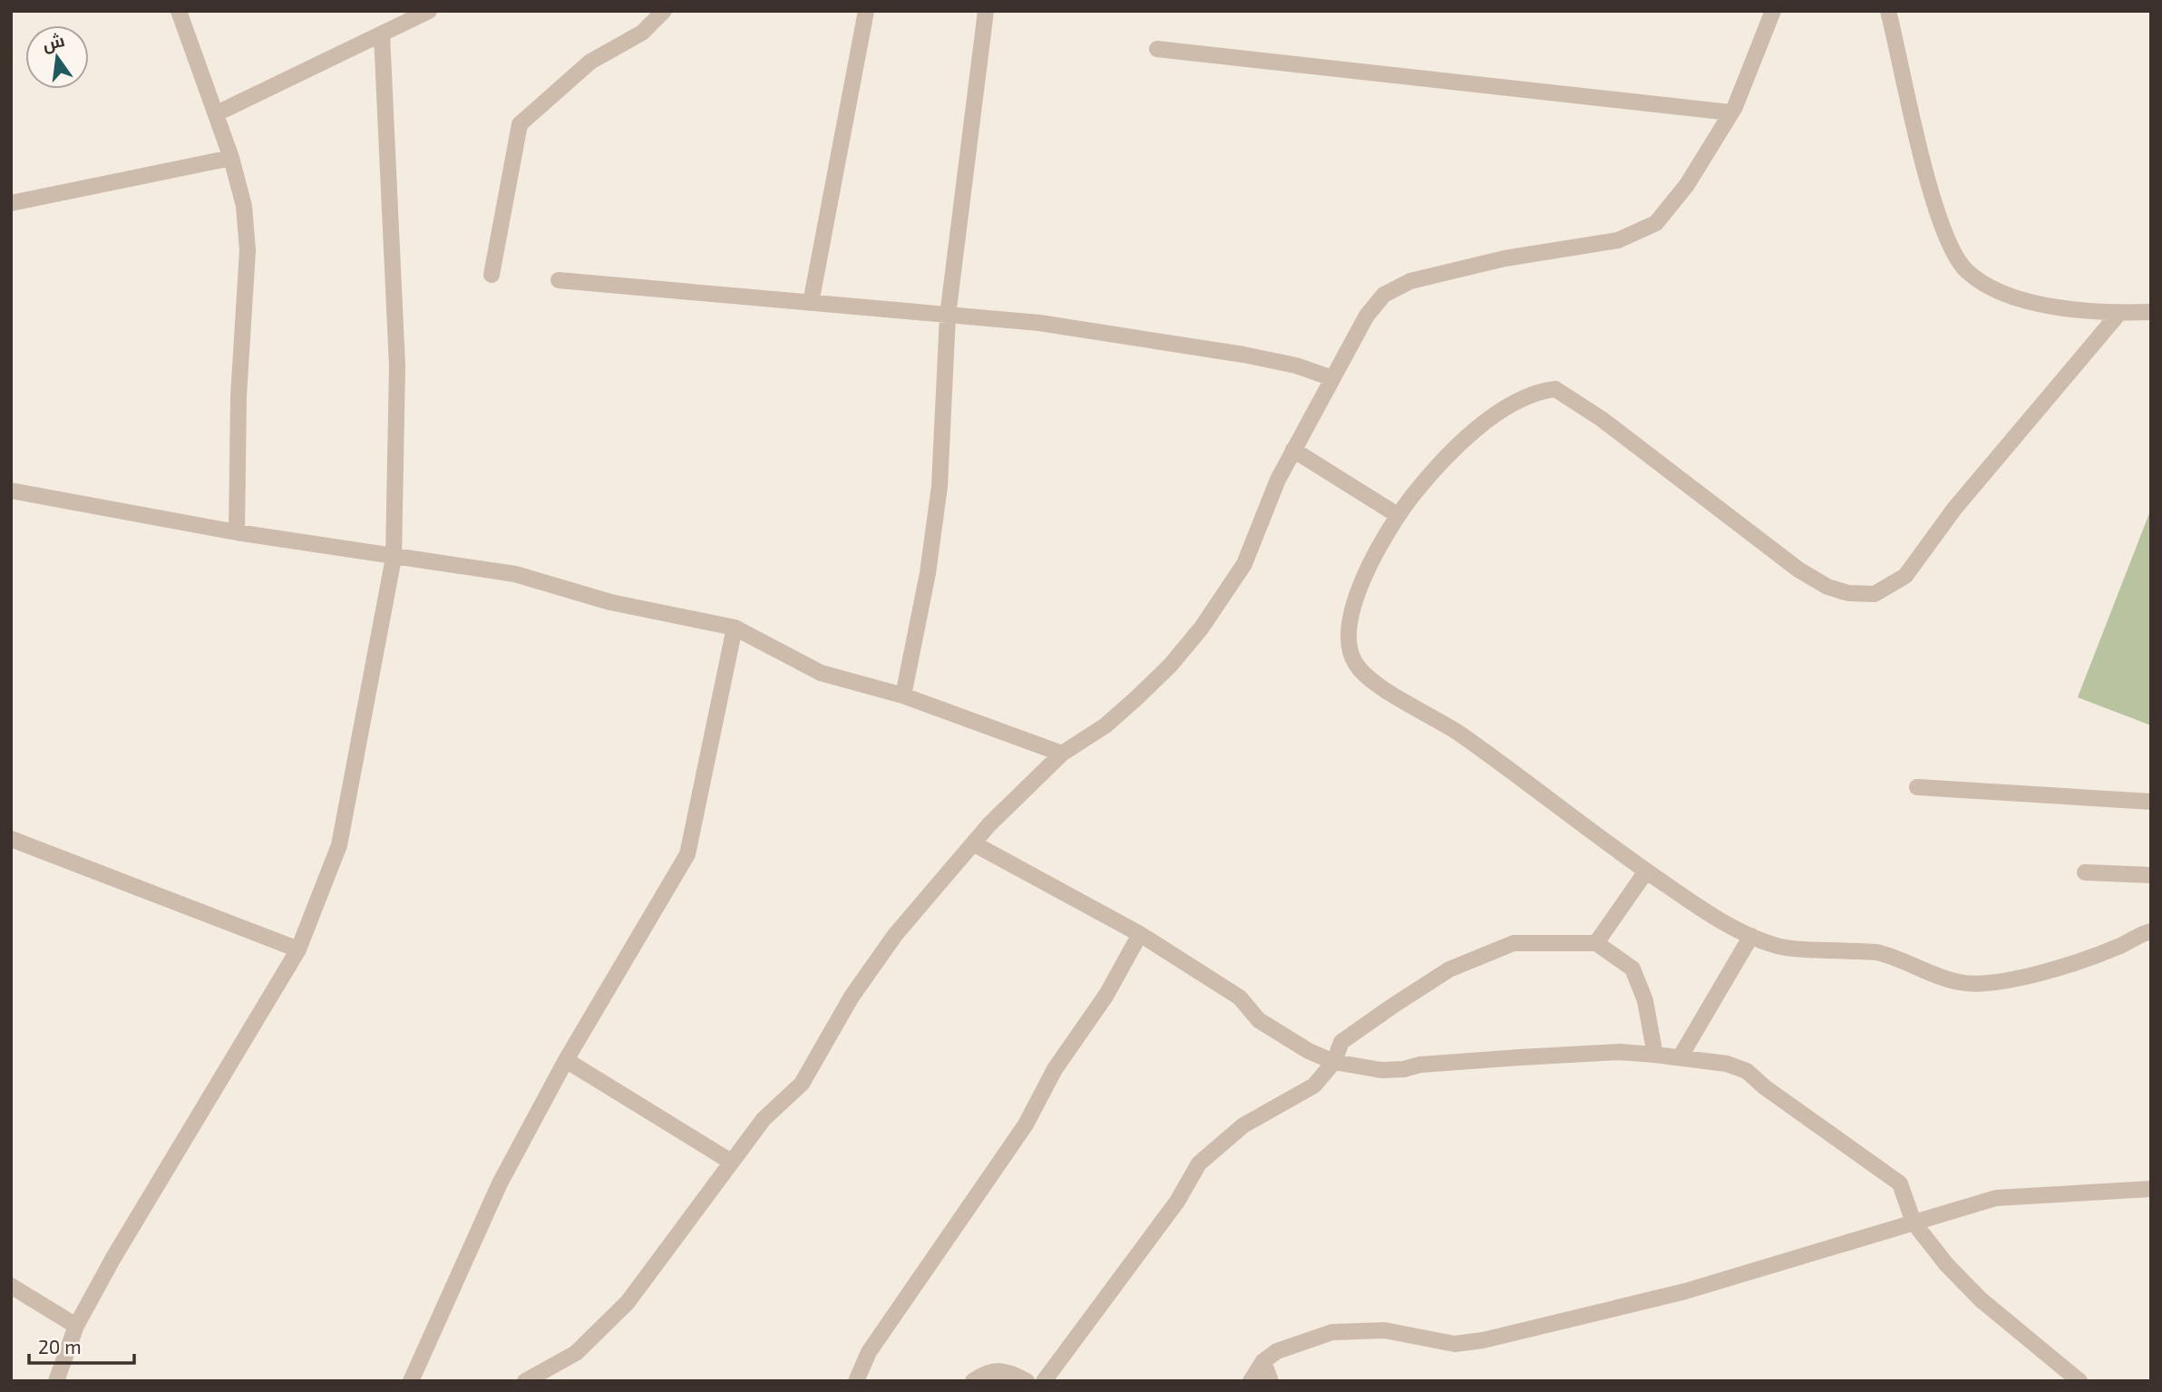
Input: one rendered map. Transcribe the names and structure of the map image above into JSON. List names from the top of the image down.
{
  "scale_bar": "20 m",
  "north": "top"
}
